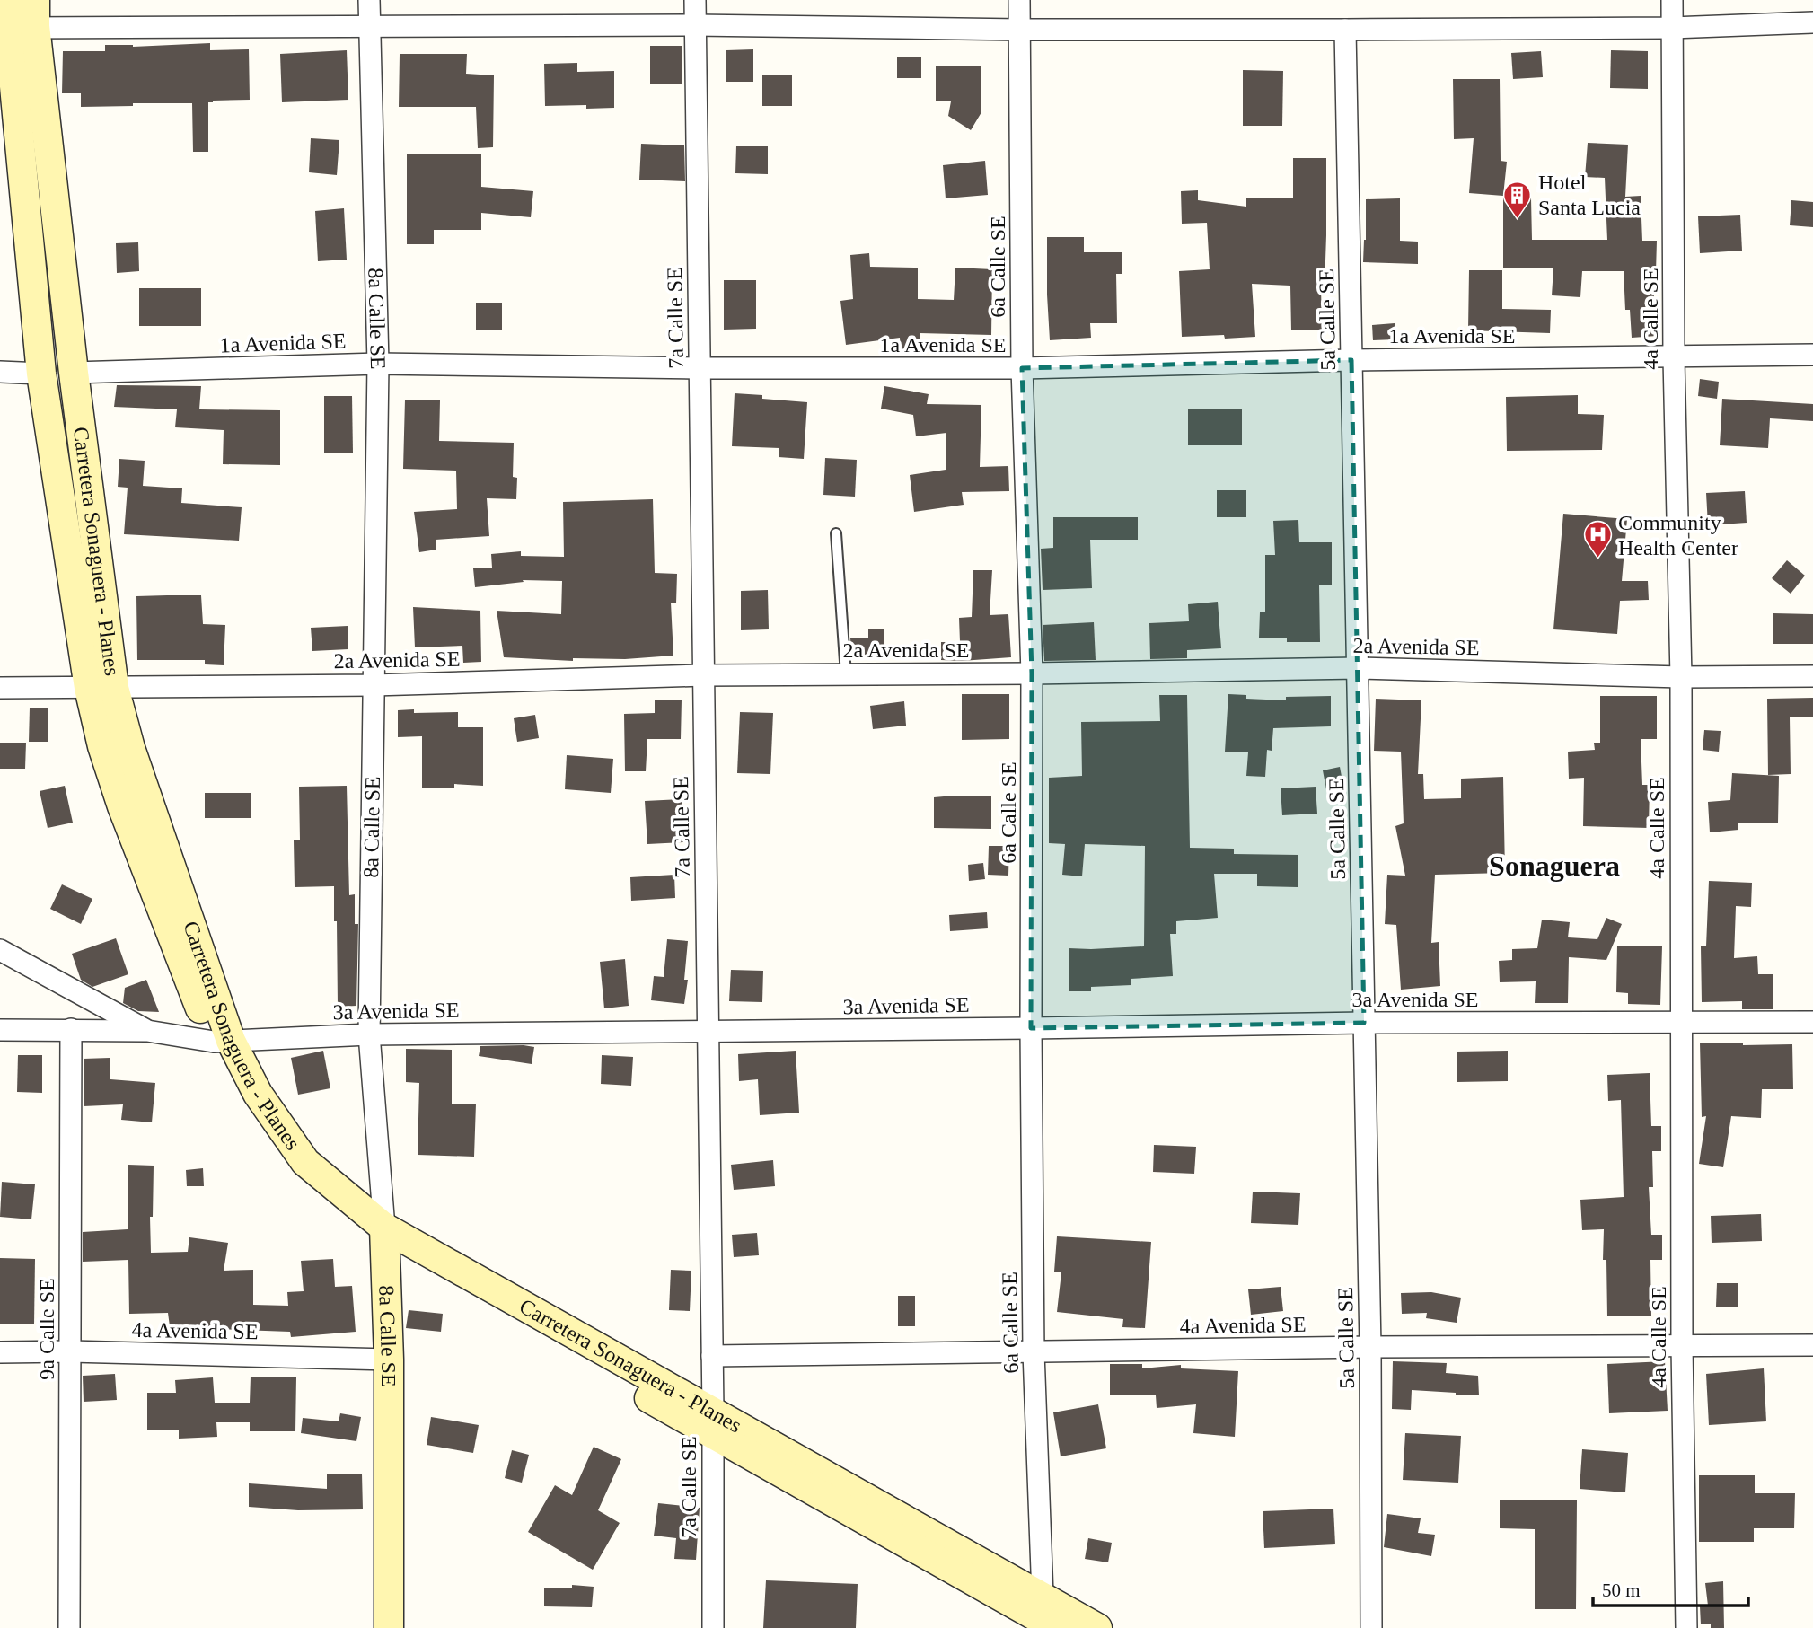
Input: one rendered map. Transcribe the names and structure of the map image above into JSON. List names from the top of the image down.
{
  "streets": {
    "main road": ["8a Calle SE", "Carretera Sonaguera - Planes"],
    "street": [
      "6a Calle SE",
      "7a Calle SE",
      "4a Calle SE",
      "5a Calle SE",
      "1a Avenida SE",
      "2a Avenida SE",
      "3a Avenida SE",
      "4a Avenida SE",
      "9a Calle SE"
    ]
  },
  "crossings": [
    ["6a Calle SE", "1a Avenida SE"],
    ["6a Calle SE", "Carretera Sonaguera - Planes"],
    ["6a Calle SE", "2a Avenida SE"],
    ["6a Calle SE", "3a Avenida SE"],
    ["6a Calle SE", "4a Avenida SE"],
    ["8a Calle SE", "1a Avenida SE"],
    ["8a Calle SE", "Carretera Sonaguera - Planes"],
    ["8a Calle SE", "2a Avenida SE"],
    ["8a Calle SE", "3a Avenida SE"],
    ["8a Calle SE", "4a Avenida SE"],
    ["7a Calle SE", "1a Avenida SE"],
    ["7a Calle SE", "Carretera Sonaguera - Planes"],
    ["7a Calle SE", "2a Avenida SE"],
    ["7a Calle SE", "3a Avenida SE"],
    ["7a Calle SE", "4a Avenida SE"],
    ["4a Calle SE", "1a Avenida SE"],
    ["4a Calle SE", "2a Avenida SE"],
    ["4a Calle SE", "3a Avenida SE"],
    ["4a Calle SE", "4a Avenida SE"],
    ["5a Calle SE", "1a Avenida SE"],
    ["5a Calle SE", "2a Avenida SE"],
    ["5a Calle SE", "3a Avenida SE"],
    ["5a Calle SE", "4a Avenida SE"],
    ["1a Avenida SE", "Carretera Sonaguera - Planes"],
    ["Carretera Sonaguera - Planes", "2a Avenida SE"],
    ["Carretera Sonaguera - Planes", "3a Avenida SE"],
    ["3a Avenida SE", "9a Calle SE"],
    ["4a Avenida SE", "9a Calle SE"]
  ],
  "districts": ["Sonaguera"],
  "places": {
    "building": ["Hotel Santa Lucia"],
    "hospital": ["Community Health Center"]
  },
  "scale_bar": "50 m"
}
